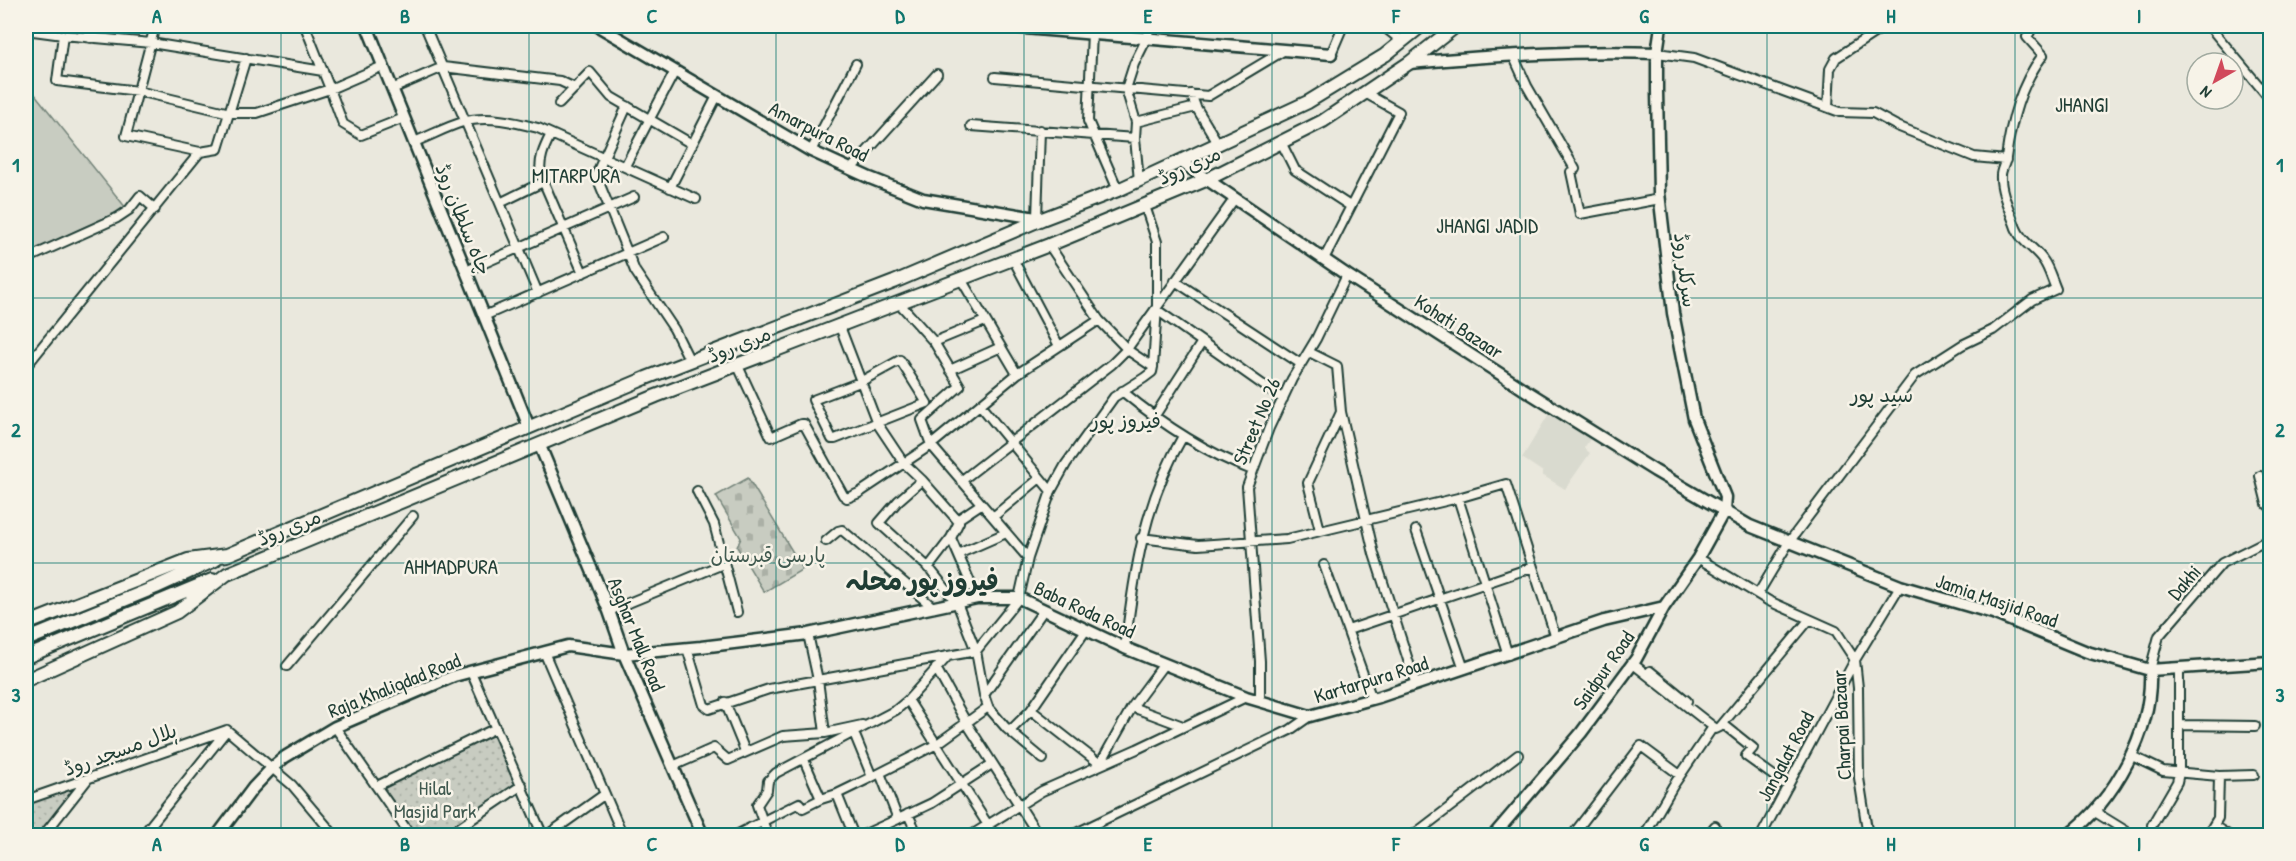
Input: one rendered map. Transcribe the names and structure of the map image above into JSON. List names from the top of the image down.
{
  "streets": {
    "main road": ["مری روڈ"],
    "street": [
      "Amarpura Road",
      "چاہ سلطان روڈ",
      "سرکلر روڈ",
      "Kohati Bazaar",
      "Street No 26",
      "Dakhi",
      "Jamia Masjid Road",
      "Baba Roda Road",
      "Asghar Mall Road",
      "Saidpur Road",
      "Kartarpura Road",
      "Raja Khaliqdad Road",
      "Charpai Bazaar",
      "ہلال مسجد روڈ",
      "Jangalat Road"
    ]
  },
  "crossings": [
    ["Amarpura Road", "مری روڈ"],
    ["مری روڈ", "چاہ سلطان روڈ"],
    ["مری روڈ", "Kohati Bazaar"],
    ["مری روڈ", "Asghar Mall Road"],
    ["سرکلر روڈ", "Kohati Bazaar"],
    ["سرکلر روڈ", "Jamia Masjid Road"],
    ["سرکلر روڈ", "Saidpur Road"],
    ["Kohati Bazaar", "Street No 26"],
    ["Kohati Bazaar", "Jamia Masjid Road"],
    ["Kohati Bazaar", "Saidpur Road"],
    ["Street No 26", "Baba Roda Road"],
    ["Dakhi", "Jamia Masjid Road"],
    ["Jamia Masjid Road", "Saidpur Road"],
    ["Jamia Masjid Road", "Jangalat Road"],
    ["Baba Roda Road", "Asghar Mall Road"],
    ["Baba Roda Road", "Kartarpura Road"],
    ["Baba Roda Road", "Raja Khaliqdad Road"],
    ["Asghar Mall Road", "Raja Khaliqdad Road"],
    ["Saidpur Road", "Kartarpura Road"],
    ["Saidpur Road", "Charpai Bazaar"],
    ["Charpai Bazaar", "Jangalat Road"]
  ],
  "districts": [
    "JHANGI",
    "MITARPURA",
    "JHANGI JADID",
    "سید پور",
    "فیروز پور",
    "AHMADPURA",
    "فیروز پور محلہ"
  ],
  "parks": ["پارسی قبرستان", "Hilal Masjid Park"],
  "north": "bottom left",
  "grid": {
    "columns": [
      "A",
      "B",
      "C",
      "D",
      "E",
      "F",
      "G",
      "H",
      "I"
    ],
    "rows": ["1", "2", "3"]
  }
}
